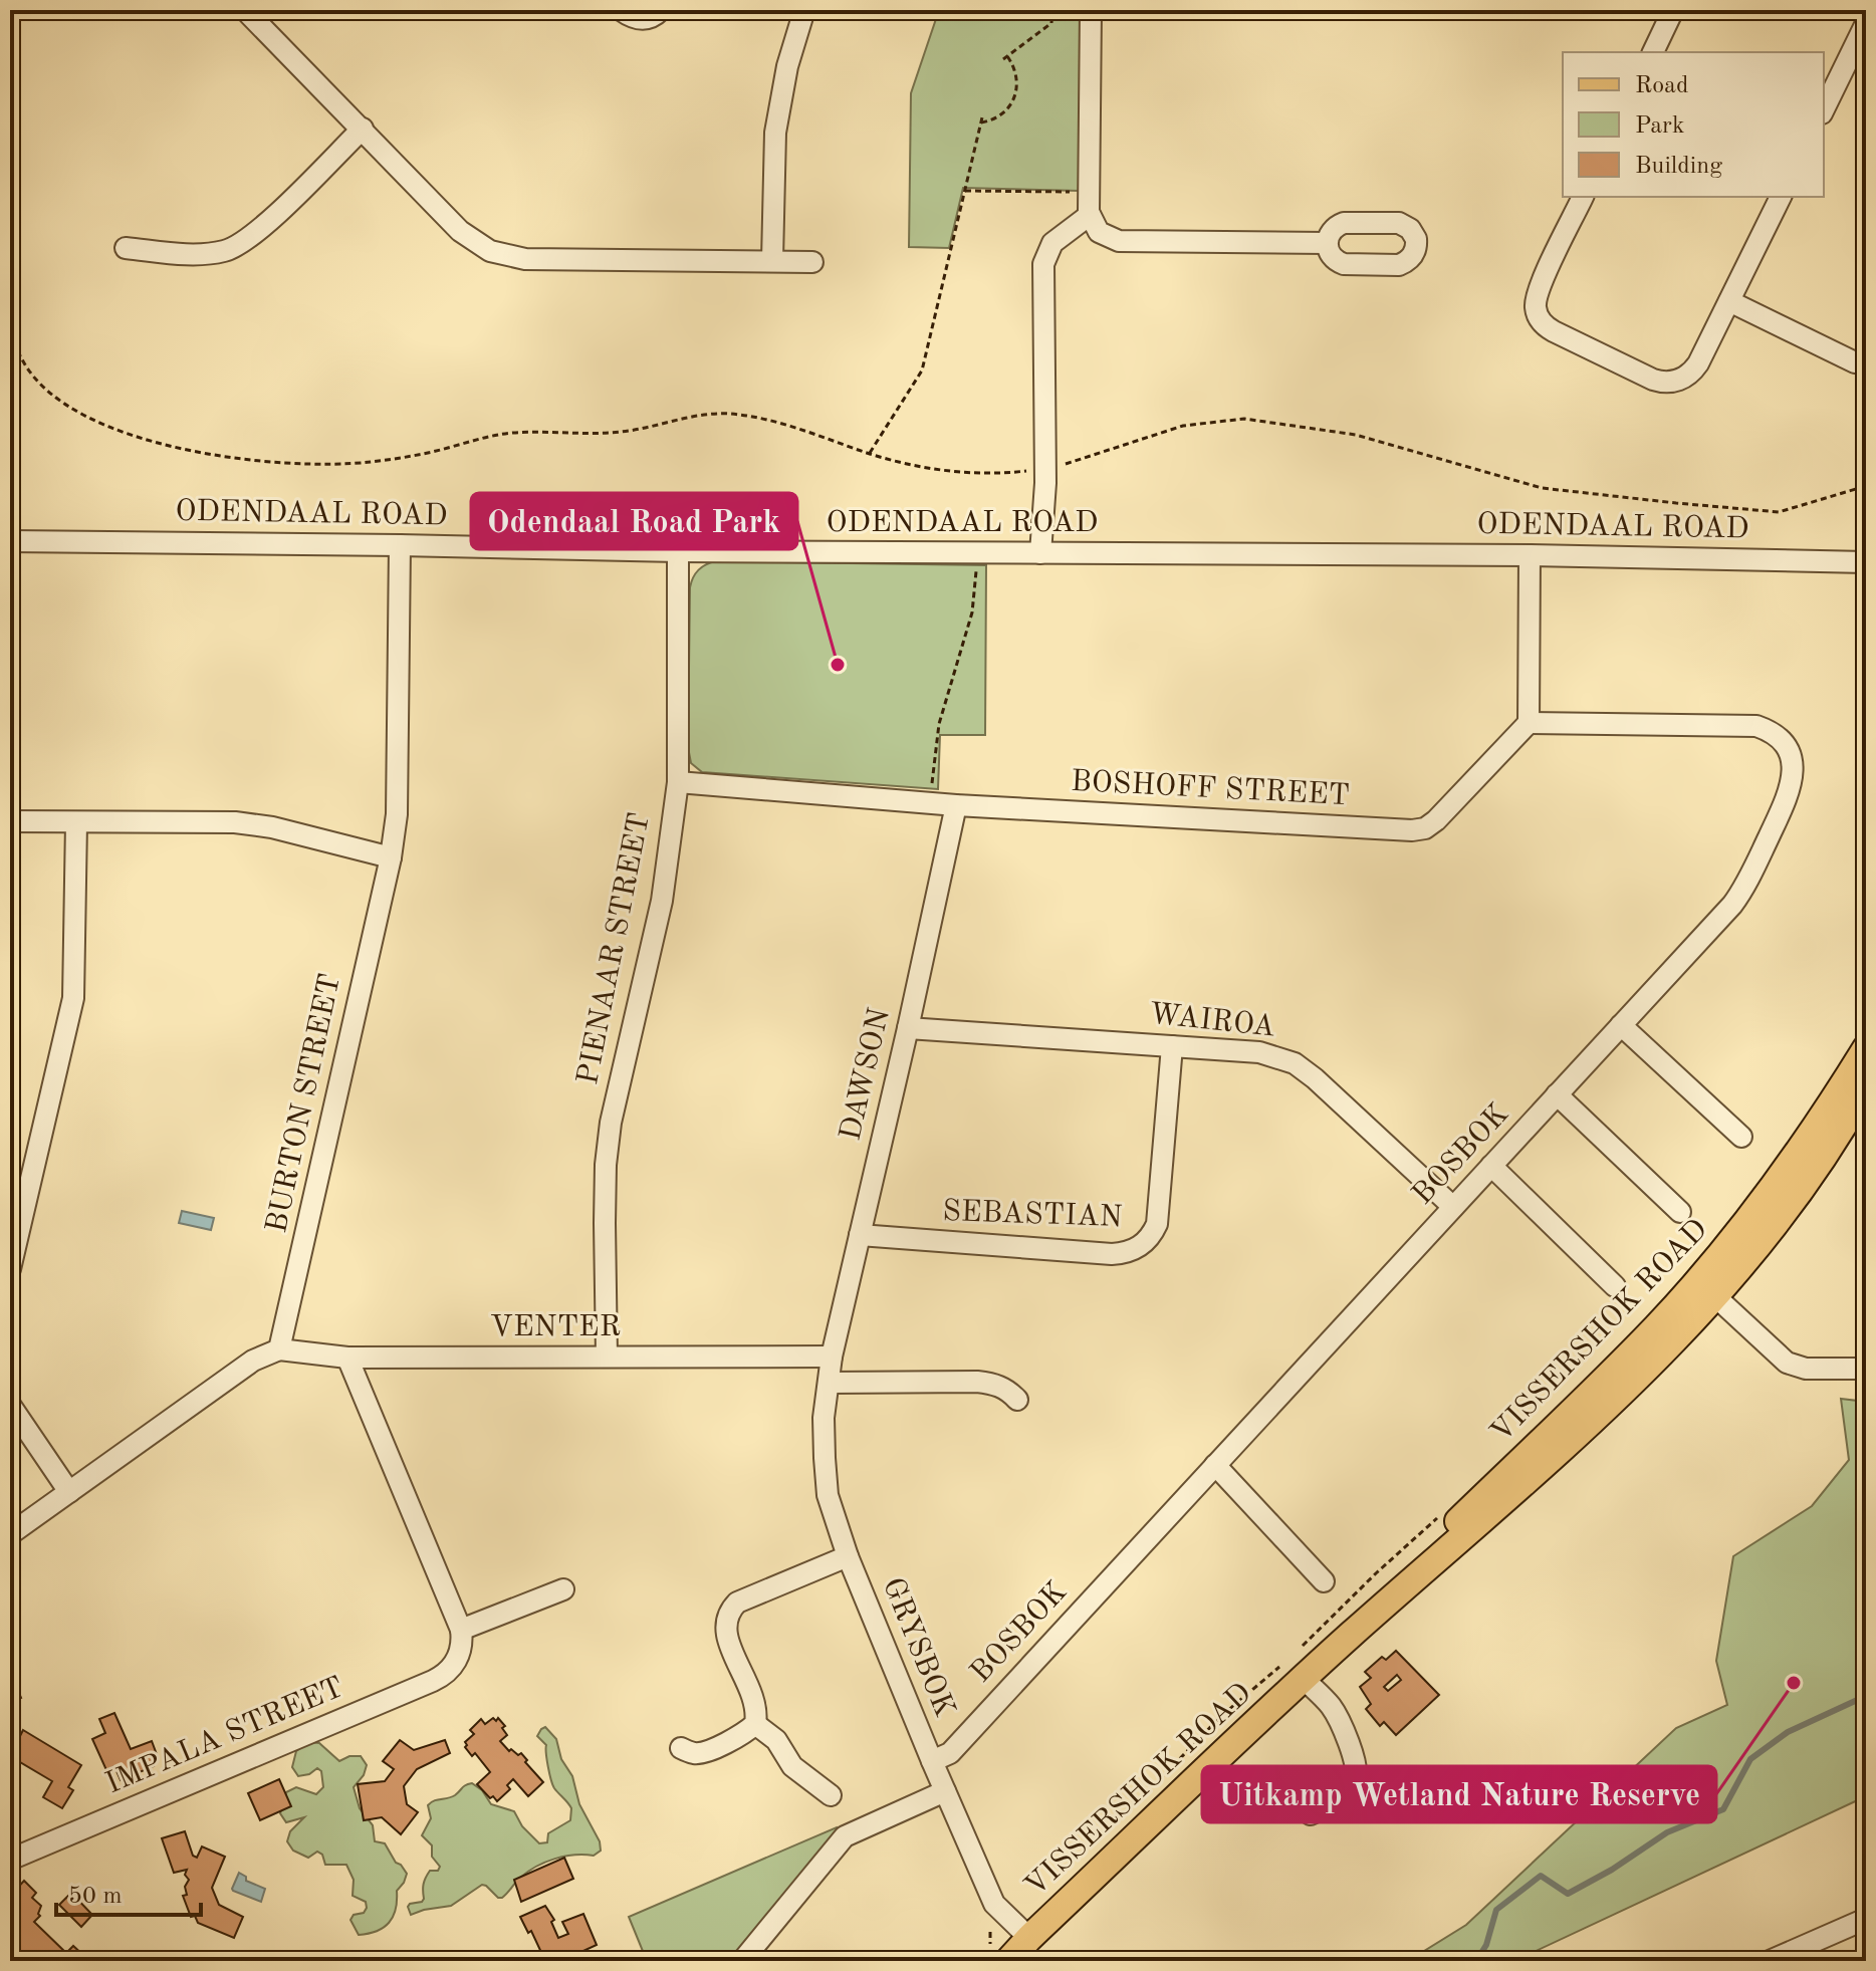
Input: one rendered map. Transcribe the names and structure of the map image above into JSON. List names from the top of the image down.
{
  "streets": {
    "main road": ["VISSERSHOK ROAD"],
    "street": [
      "ODENDAAL ROAD",
      "BOSHOFF STREET",
      "PIENAAR STREET",
      "WAIROA",
      "DAWSON",
      "BURTON STREET",
      "BOSBOK",
      "SEBASTIAN",
      "VENTER",
      "GRYSBOK",
      "IMPALA STREET"
    ]
  },
  "crossings": [
    ["ODENDAAL ROAD", "PIENAAR STREET"],
    ["ODENDAAL ROAD", "BURTON STREET"],
    ["BOSHOFF STREET", "PIENAAR STREET"],
    ["BOSHOFF STREET", "DAWSON"],
    ["BOSHOFF STREET", "BOSBOK"],
    ["PIENAAR STREET", "VENTER"],
    ["WAIROA", "DAWSON"],
    ["WAIROA", "BOSBOK"],
    ["WAIROA", "SEBASTIAN"],
    ["DAWSON", "SEBASTIAN"],
    ["DAWSON", "VENTER"],
    ["DAWSON", "GRYSBOK"],
    ["BURTON STREET", "VENTER"],
    ["BOSBOK", "GRYSBOK"],
    ["VENTER", "GRYSBOK"],
    ["VISSERSHOK ROAD", "GRYSBOK"]
  ],
  "places": ["Odendaal Road Park", "Uitkamp Wetland Nature Reserve"],
  "legend": ["Road", "Park", "Building"],
  "scale_bar": "50 m"
}
